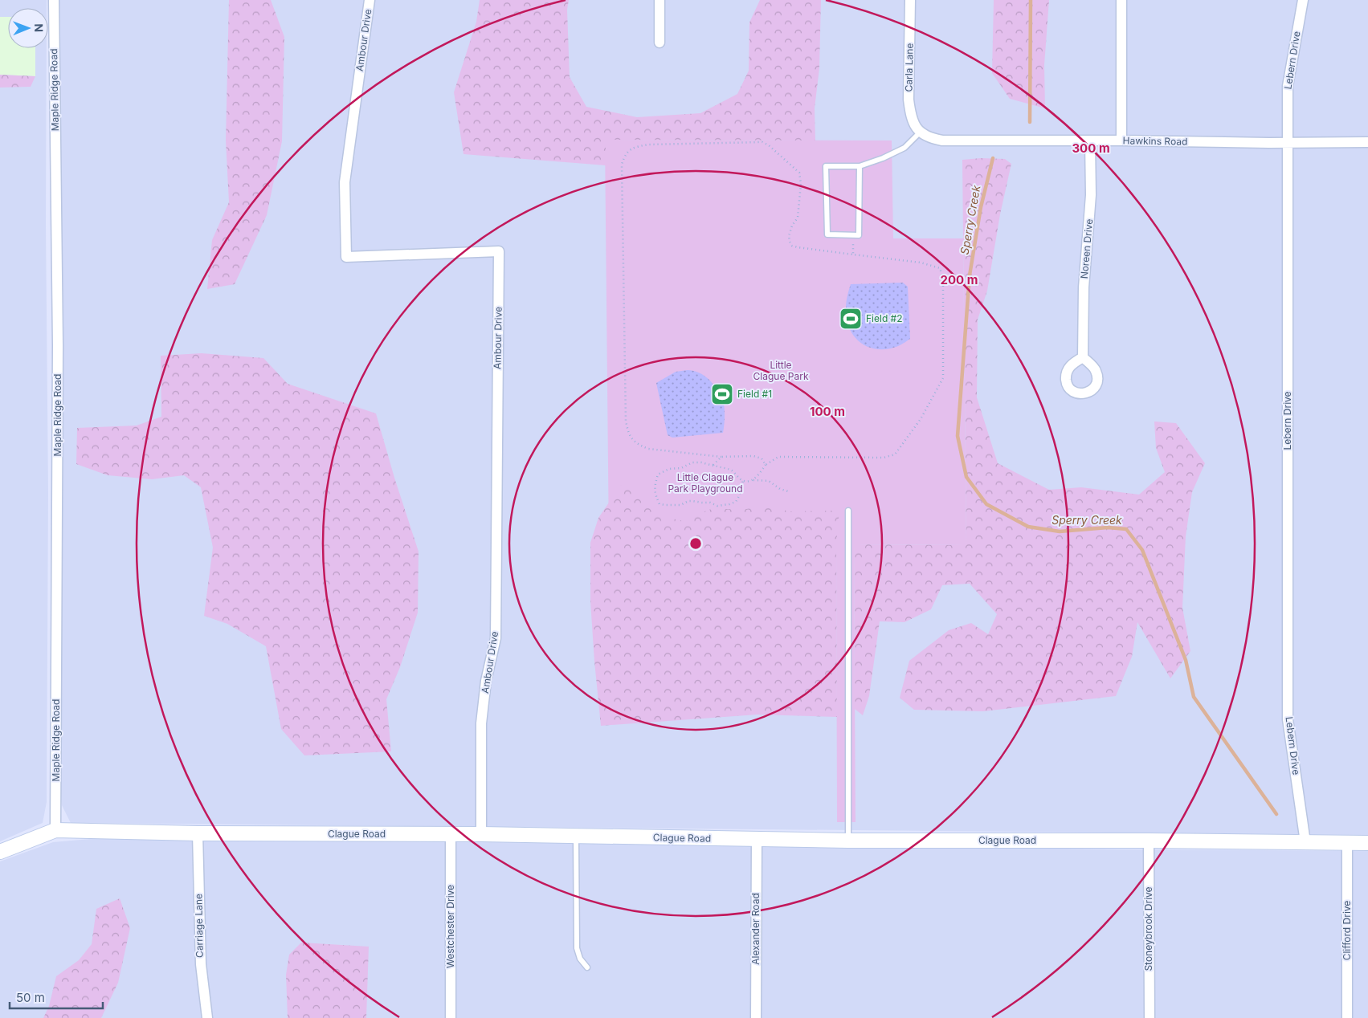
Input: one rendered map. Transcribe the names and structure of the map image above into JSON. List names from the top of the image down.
{
  "streets": {
    "main road": ["Clague Road"],
    "street": [
      "Ambour Drive",
      "Lebern Drive",
      "Carla Lane",
      "Maple Ridge Road",
      "Hawkins Road",
      "Noreen Drive",
      "Carriage Lane",
      "Westchester Drive",
      "Alexander Road",
      "Stoneybrook Drive",
      "Clifford Drive"
    ]
  },
  "crossings": [
    ["Ambour Drive", "Clague Road"],
    ["Lebern Drive", "Hawkins Road"],
    ["Lebern Drive", "Clague Road"],
    ["Carla Lane", "Hawkins Road"],
    ["Maple Ridge Road", "Clague Road"],
    ["Hawkins Road", "Noreen Drive"],
    ["Clague Road", "Carriage Lane"],
    ["Clague Road", "Westchester Drive"],
    ["Clague Road", "Alexander Road"],
    ["Clague Road", "Stoneybrook Drive"],
    ["Clague Road", "Clifford Drive"]
  ],
  "water": ["Sperry Creek"],
  "parks": ["Little Clague Park", "Little Clague Park Playground"],
  "places": {
    "sports": ["Field #2", "Field #1"]
  },
  "scale_bar": "50 m",
  "north": "right",
  "rings": ["300 m", "200 m", "100 m"]
}
